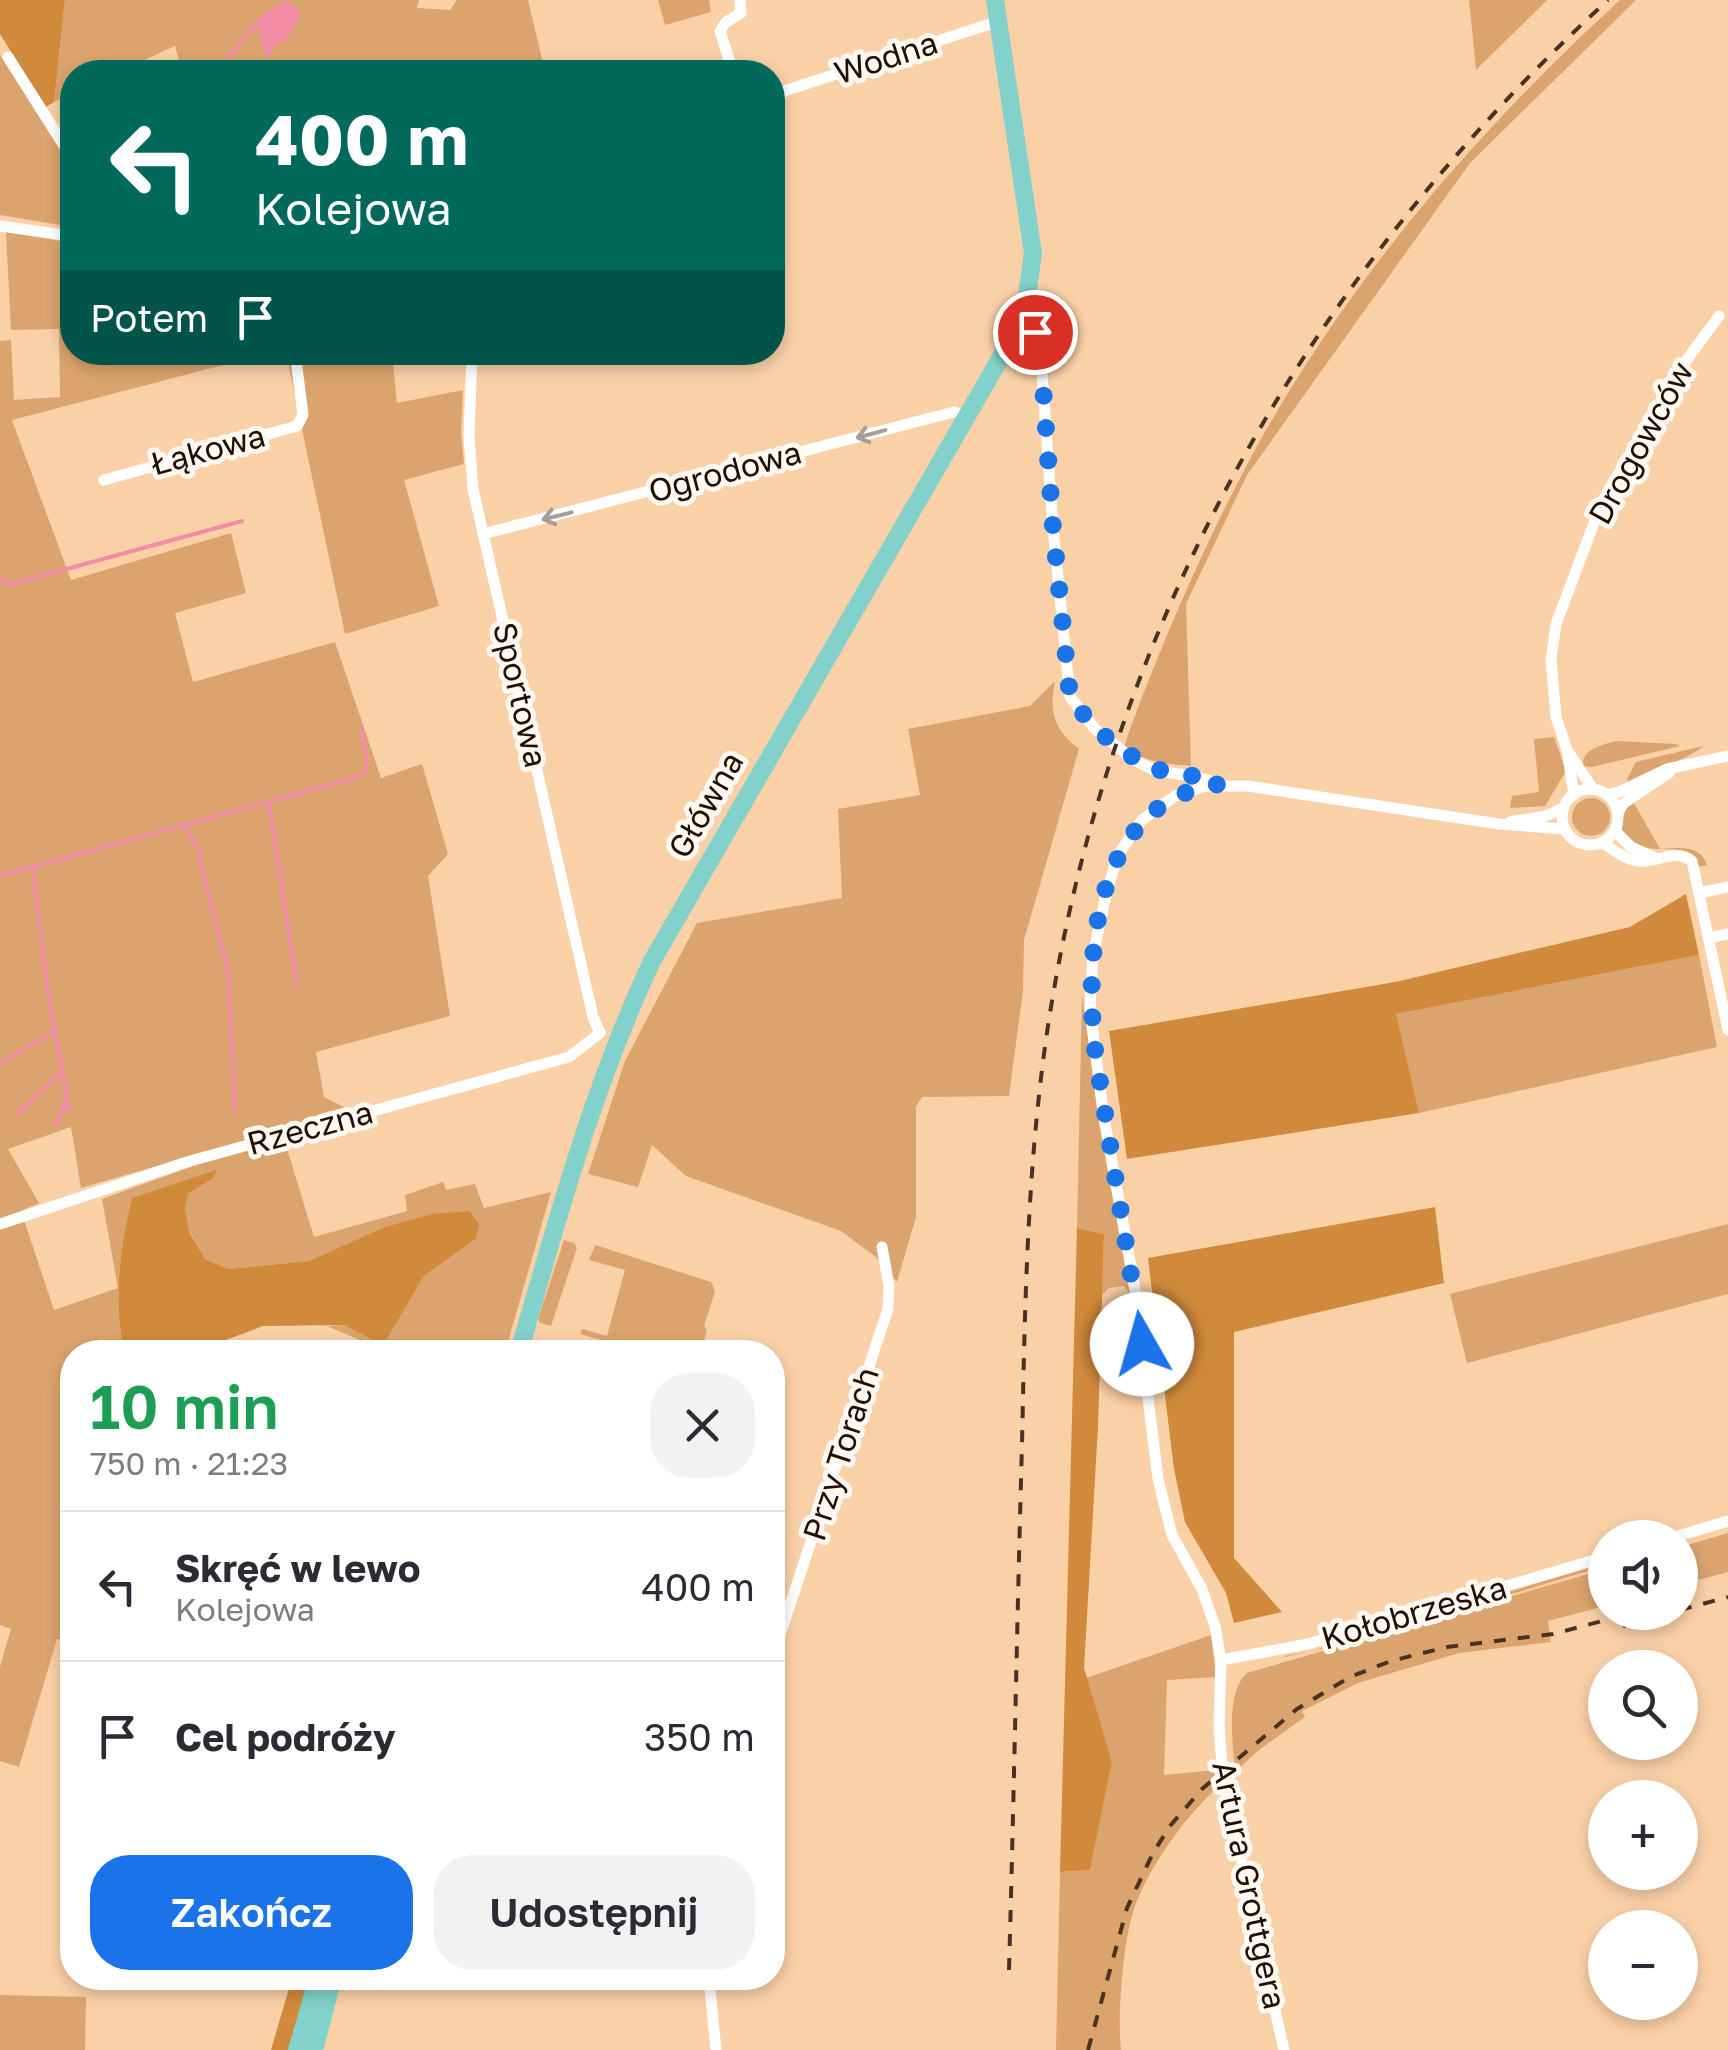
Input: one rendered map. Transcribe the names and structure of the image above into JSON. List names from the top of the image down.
{
  "streets": {
    "main road": ["Główna"],
    "street": [
      "Wodna",
      "Drogowców",
      "Łąkowa",
      "Ogrodowa",
      "Sportowa",
      "Rzeczna",
      "Przy Torach",
      "Kołobrzeska",
      "Artura Grottgera"
    ]
  },
  "crossings": [
    ["Wodna", "Główna"],
    ["Ogrodowa", "Sportowa"],
    ["Ogrodowa", "Główna"],
    ["Sportowa", "Główna"],
    ["Sportowa", "Rzeczna"],
    ["Główna", "Rzeczna"],
    ["Kołobrzeska", "Artura Grottgera"]
  ],
  "one_way": ["Ogrodowa"],
  "page": {
    "turn": ["400 m", "Kolejowa"],
    "then": "Potem",
    "heading": ["10 min", "750 m · 21:23"],
    "list": [
      {
        "name": "Skręć w lewo",
        "note": "Kolejowa",
        "value": "400 m"
      },
      {
        "name": "Cel podróży",
        "value": "350 m"
      }
    ],
    "map_buttons": ["+", "−"],
    "buttons": ["Zakończ", "Udostępnij"]
  }
}
